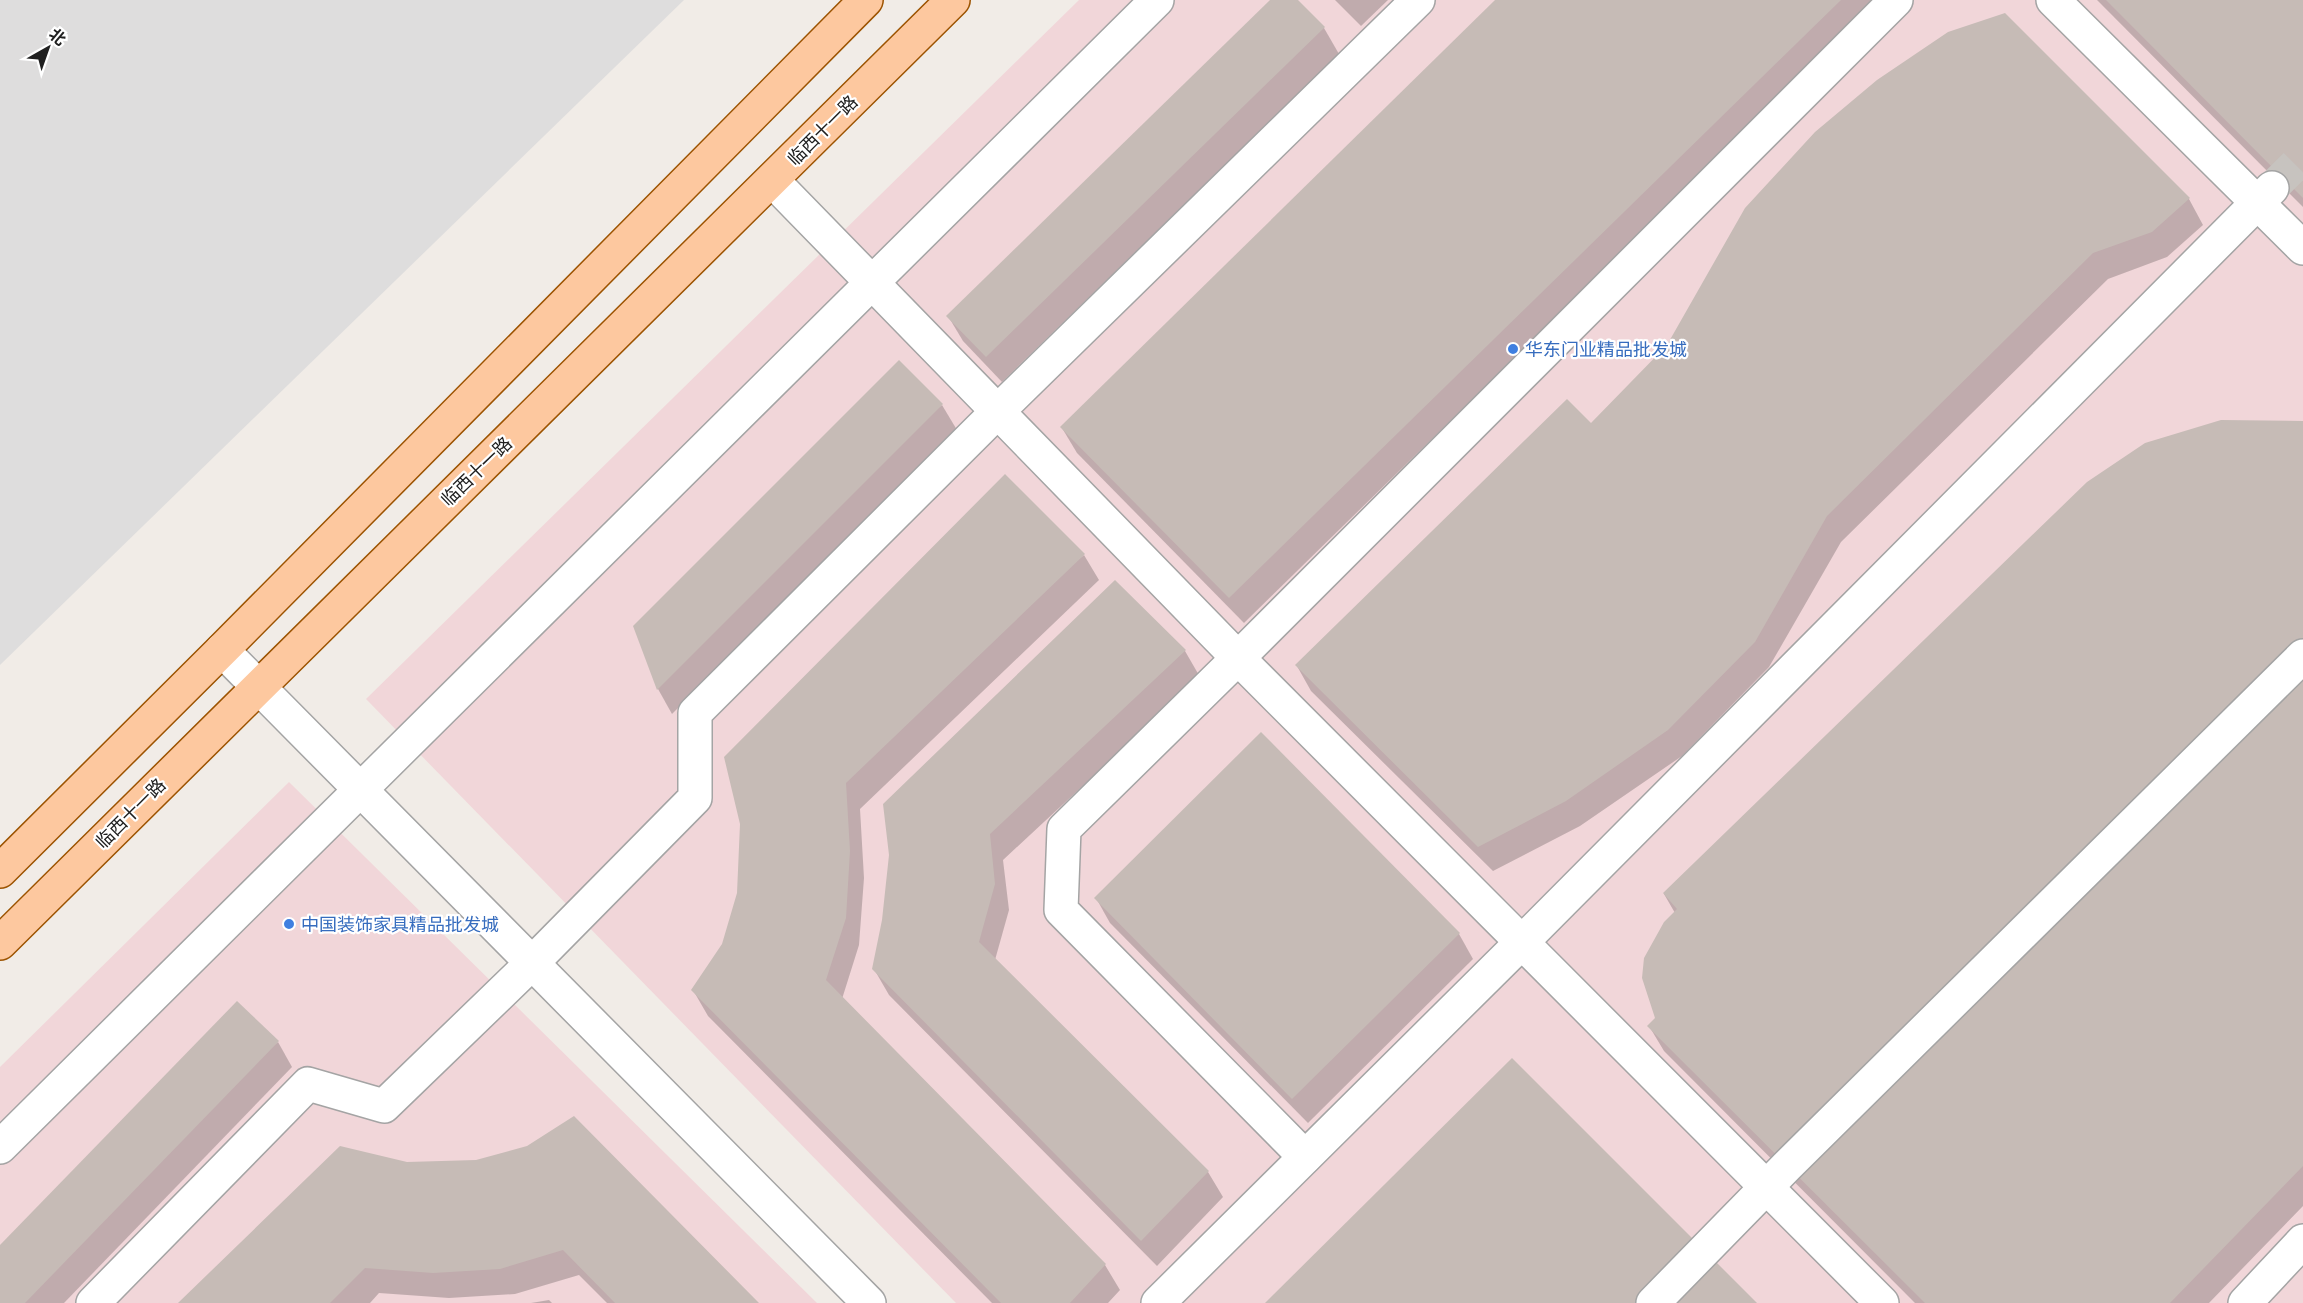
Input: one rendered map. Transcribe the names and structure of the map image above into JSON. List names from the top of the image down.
{
  "streets": {
    "main road": ["临西十一路"]
  },
  "places": ["华东门业精品批发城", "中国装饰家具精品批发城"],
  "north": "top right"
}
